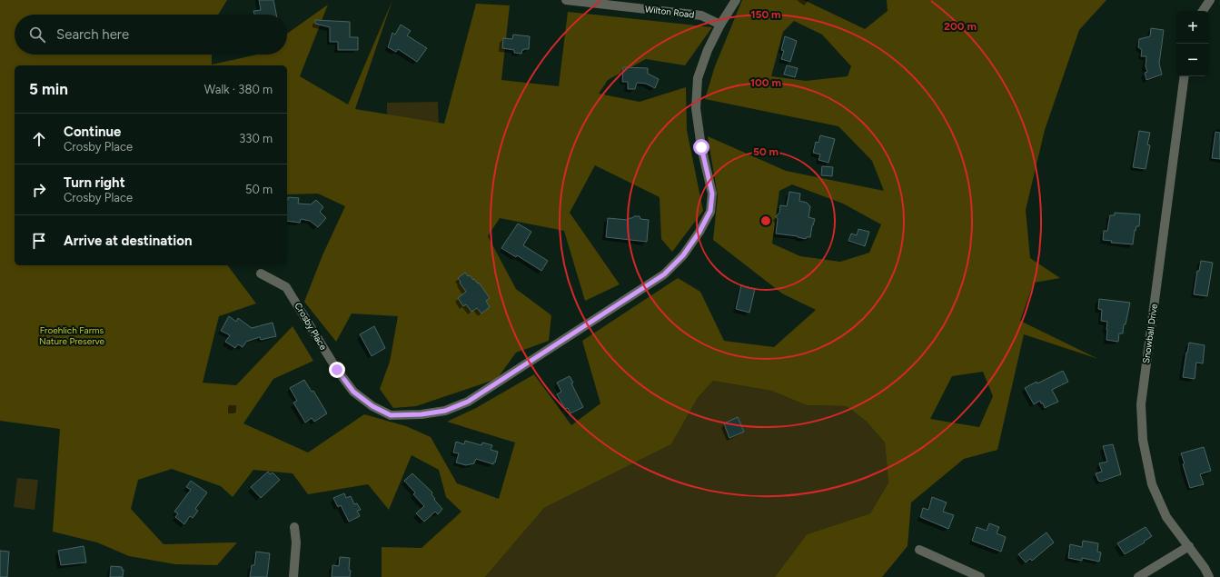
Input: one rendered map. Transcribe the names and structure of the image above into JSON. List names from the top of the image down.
{
  "streets": {
    "street": ["Wilton Road", "Crosby Place", "Snowball Drive"]
  },
  "crossings": [
    ["Wilton Road", "Crosby Place"]
  ],
  "parks": ["Froehlich Farms Nature Preserve"],
  "page": {
    "map_buttons": ["+", "−"],
    "search": "Search here",
    "heading": ["5 min", "Walk · 380 m"],
    "list": [
      ["Continue", "Crosby Place", "330 m"],
      ["Turn right", "Crosby Place", "50 m"],
      "Arrive at destination"
    ]
  },
  "rings": [
    "150 m",
    "200 m",
    "100 m",
    "50 m"
  ]
}
